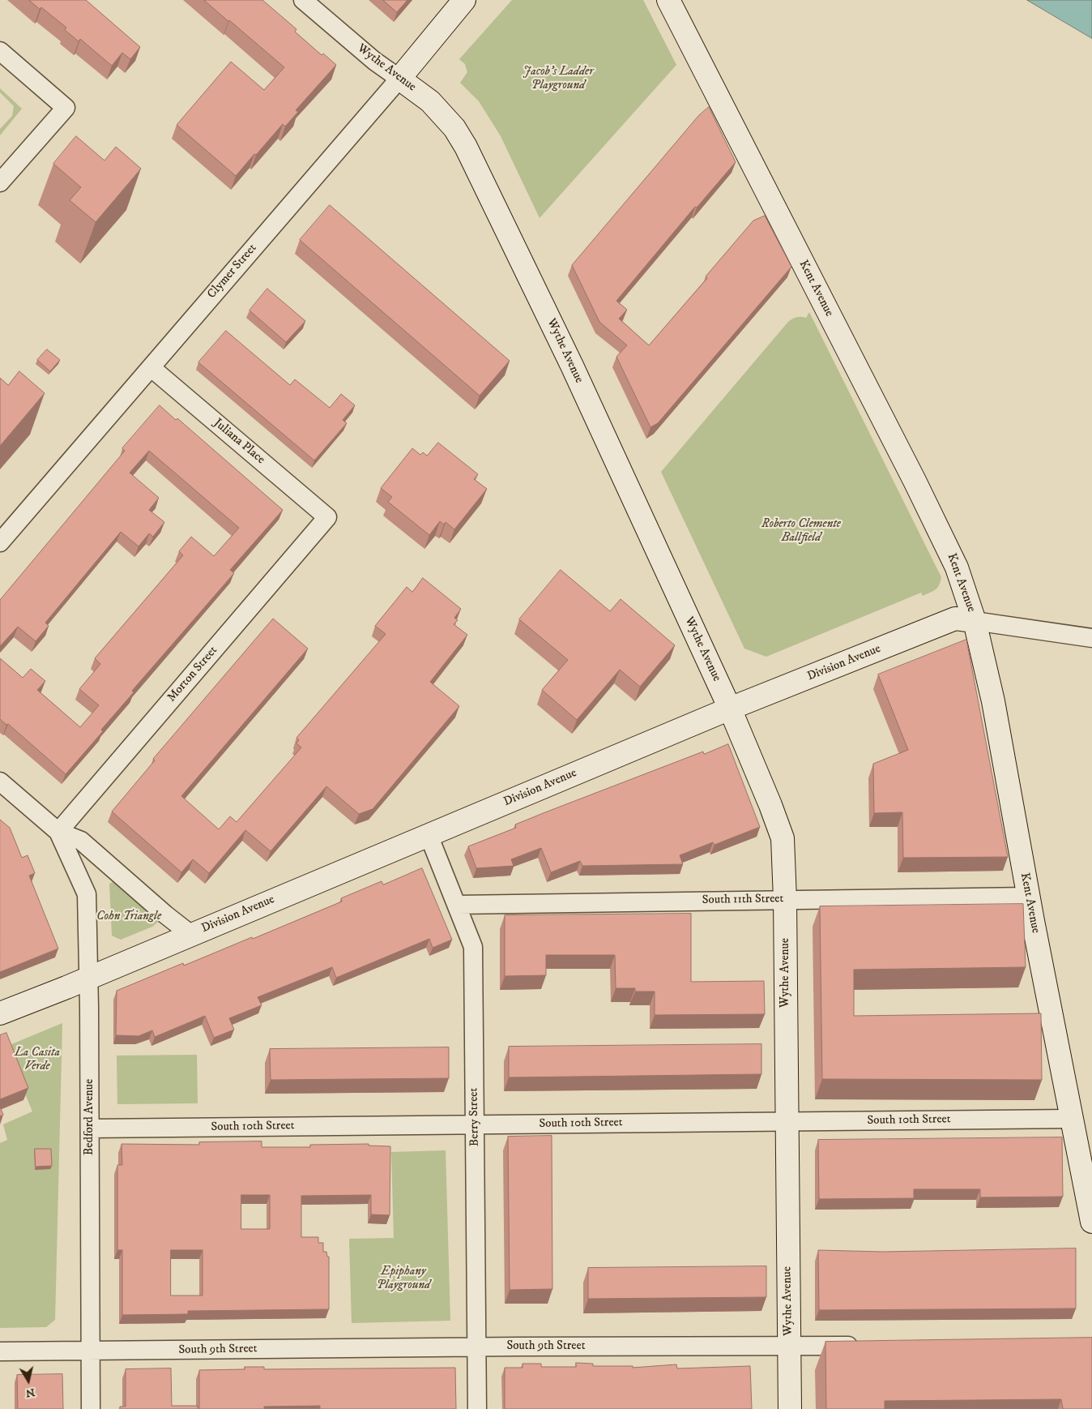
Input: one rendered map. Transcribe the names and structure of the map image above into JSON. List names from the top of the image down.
{
  "streets": {
    "main road": [
      "Wythe Avenue",
      "Clymer Street",
      "Kent Avenue",
      "Division Avenue"
    ],
    "street": [
      "Juliana Place",
      "Morton Street",
      "South 11th Street",
      "Bedford Avenue",
      "Berry Street",
      "South 10th Street",
      "South 9th Street"
    ]
  },
  "crossings": [
    ["Wythe Avenue", "Clymer Street"],
    ["Wythe Avenue", "Division Avenue"],
    ["Wythe Avenue", "South 11th Street"],
    ["Wythe Avenue", "South 10th Street"],
    ["Wythe Avenue", "South 9th Street"],
    ["Clymer Street", "Juliana Place"],
    ["Kent Avenue", "Division Avenue"],
    ["Kent Avenue", "South 11th Street"],
    ["Kent Avenue", "South 10th Street"],
    ["Juliana Place", "Morton Street"],
    ["Division Avenue", "Bedford Avenue"],
    ["Division Avenue", "Berry Street"],
    ["Morton Street", "Bedford Avenue"],
    ["South 11th Street", "Berry Street"],
    ["Bedford Avenue", "South 10th Street"],
    ["Bedford Avenue", "South 9th Street"],
    ["Berry Street", "South 10th Street"],
    ["Berry Street", "South 9th Street"]
  ],
  "parks": [
    "Jacob's Ladder Playground",
    "Roberto Clemente Ballfield",
    "Cohn Triangle",
    "La Casita Verde",
    "Epiphany Playground"
  ],
  "north": "bottom"
}
